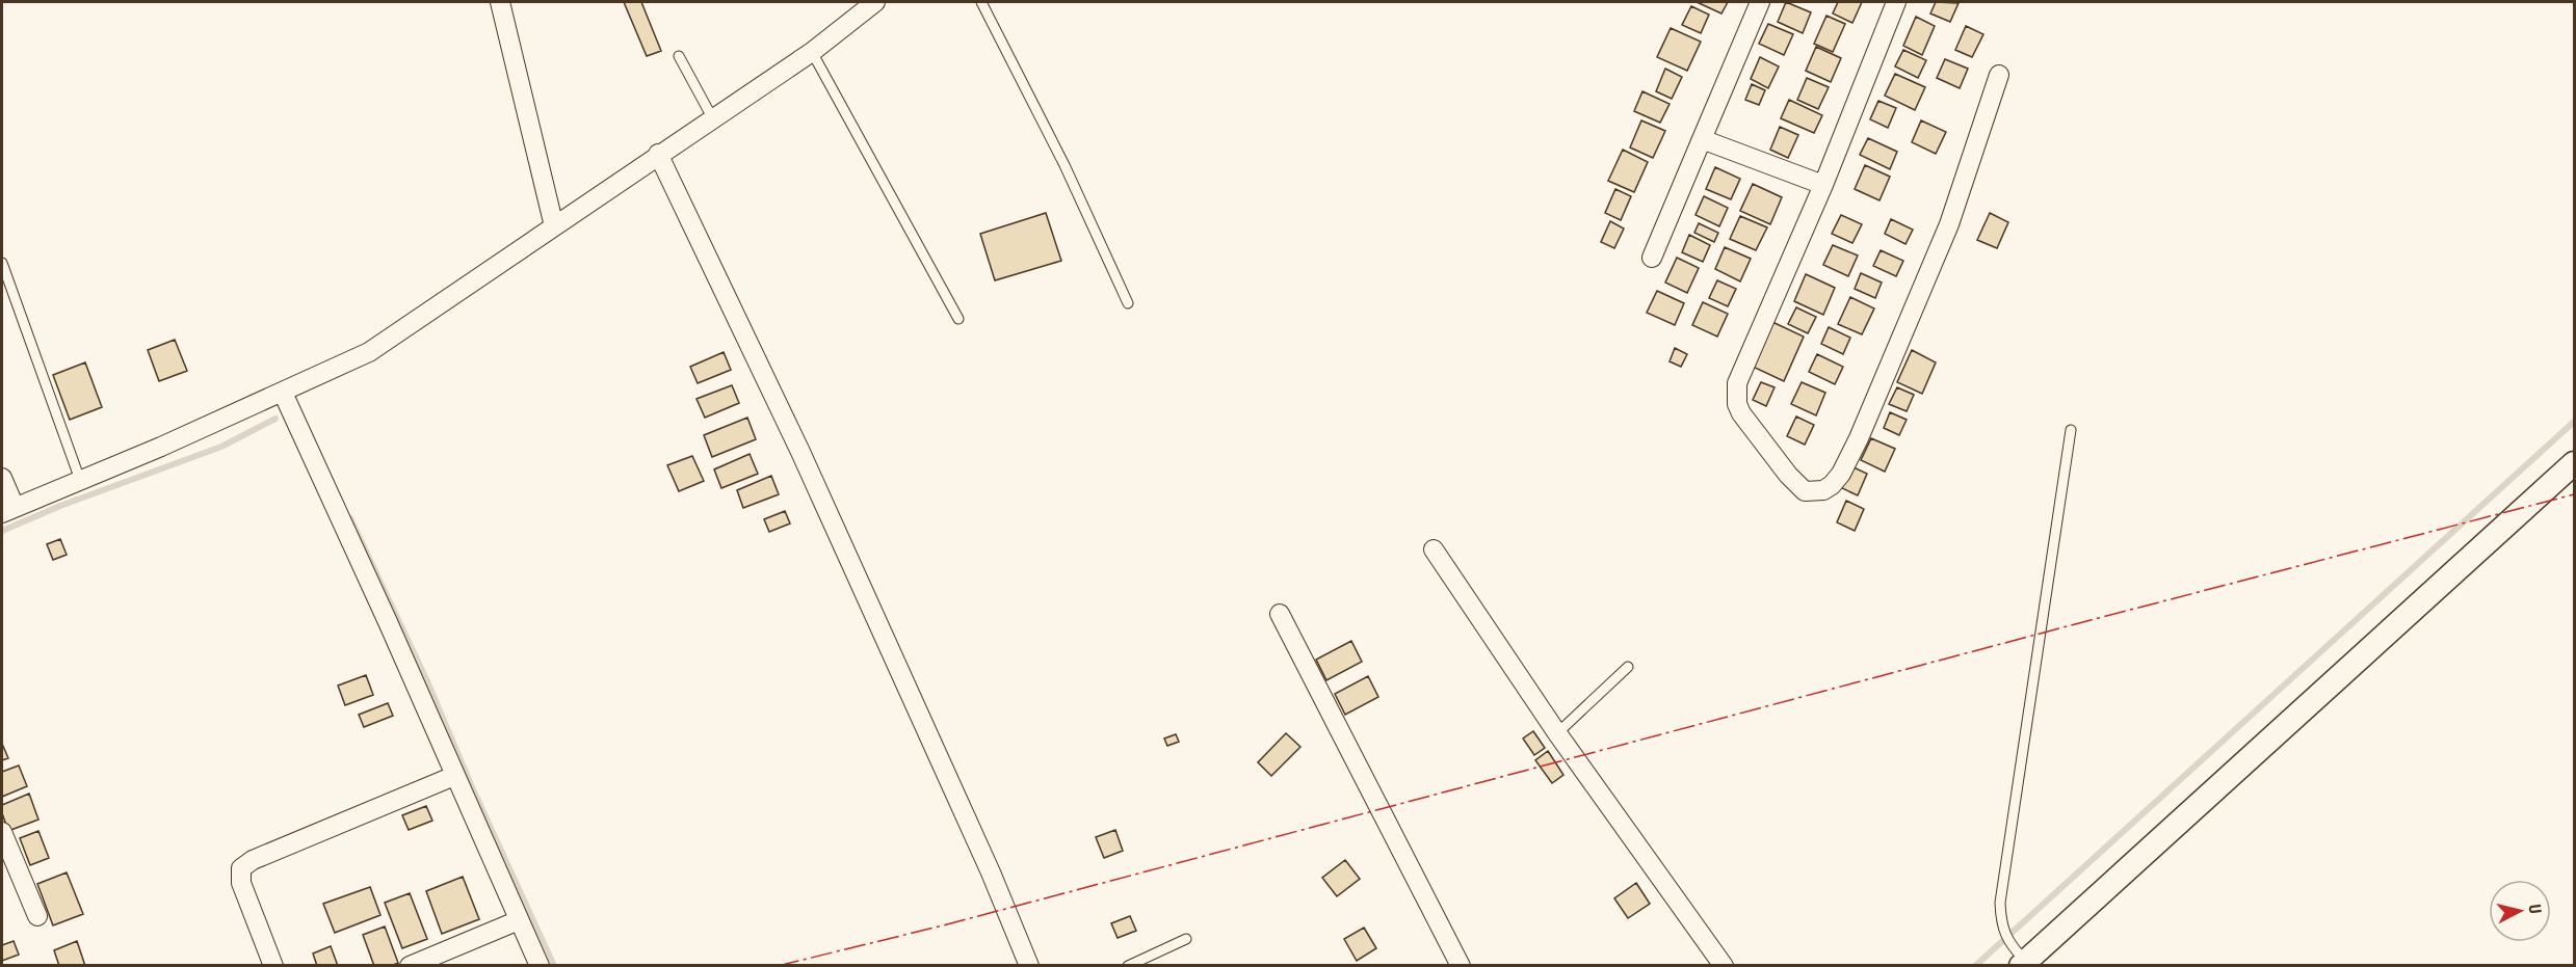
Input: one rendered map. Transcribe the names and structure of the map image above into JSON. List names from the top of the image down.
{
  "north": "right"
}
